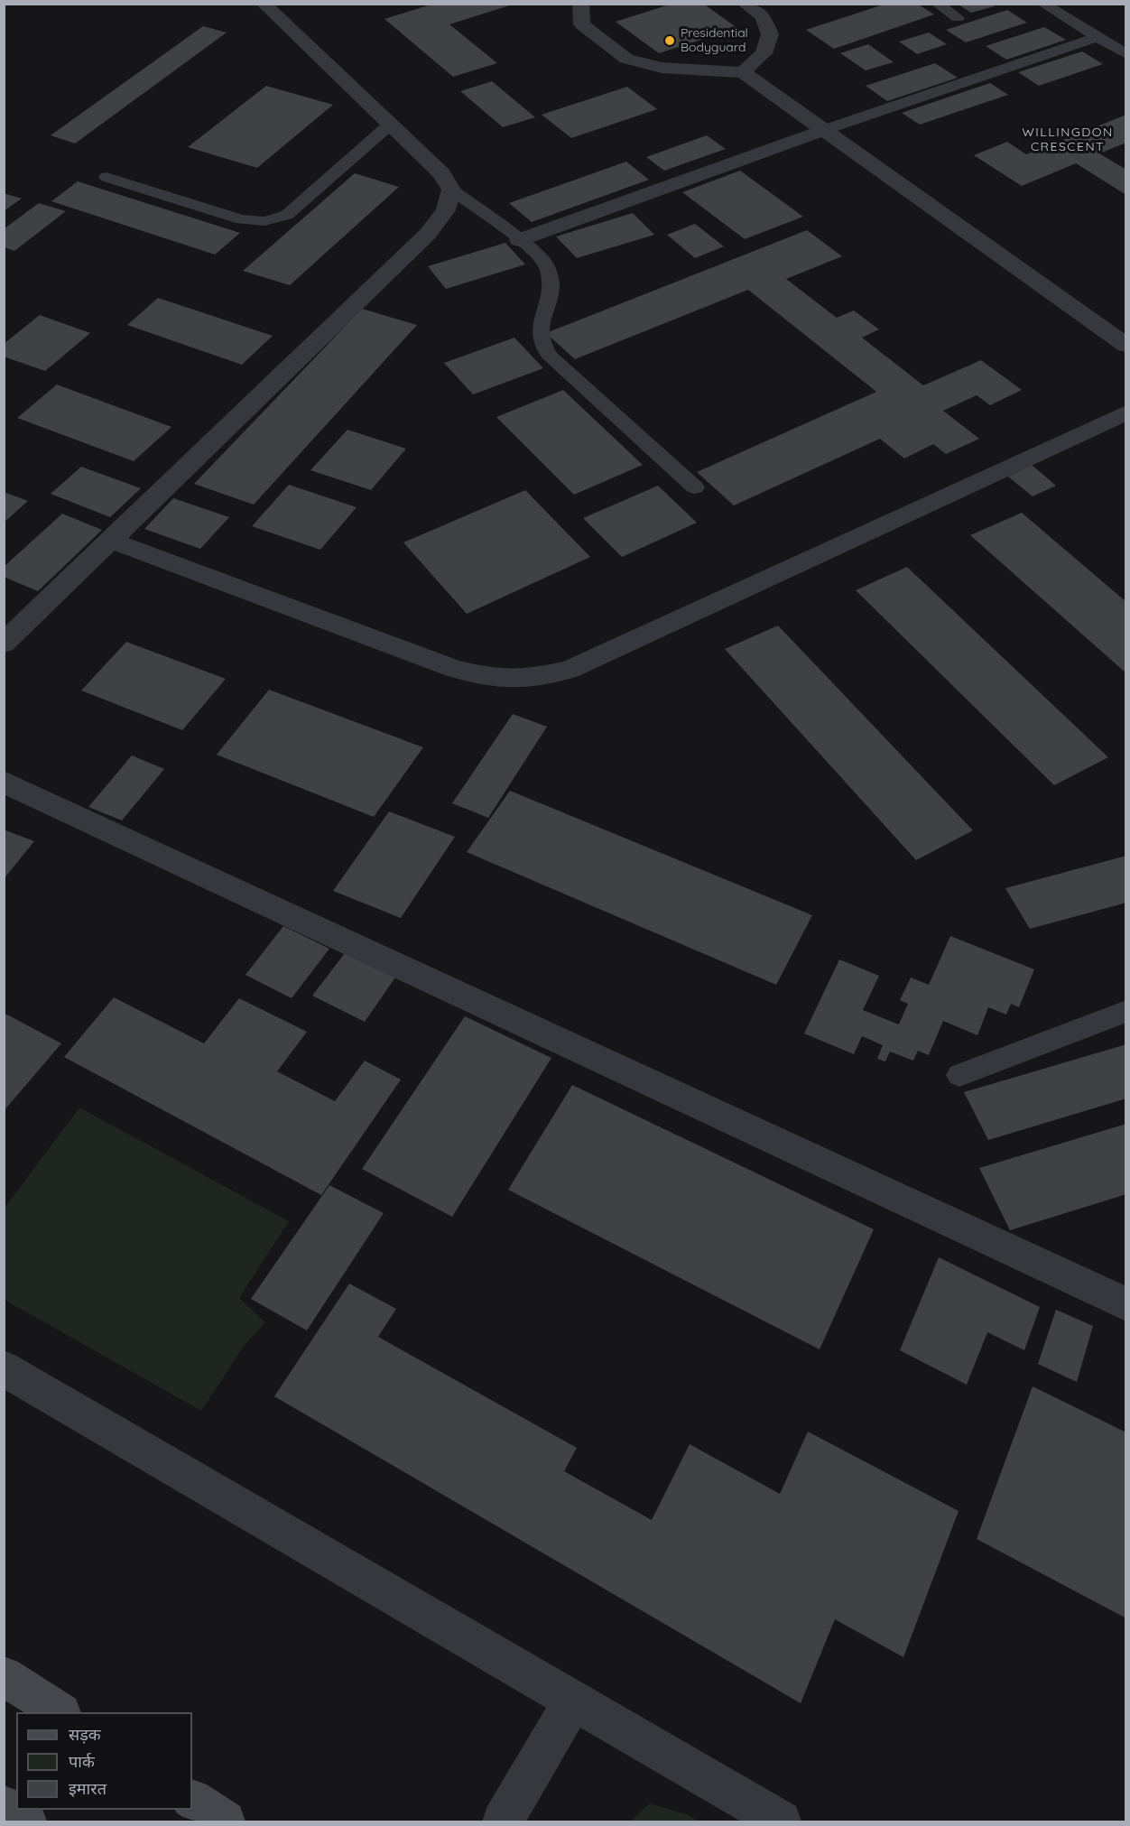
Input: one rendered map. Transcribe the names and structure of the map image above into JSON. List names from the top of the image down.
{
  "districts": ["WILLINGDON CRESCENT"],
  "places": ["Presidential Bodyguard"],
  "legend": ["सड़क", "पार्क", "इमारत"]
}
